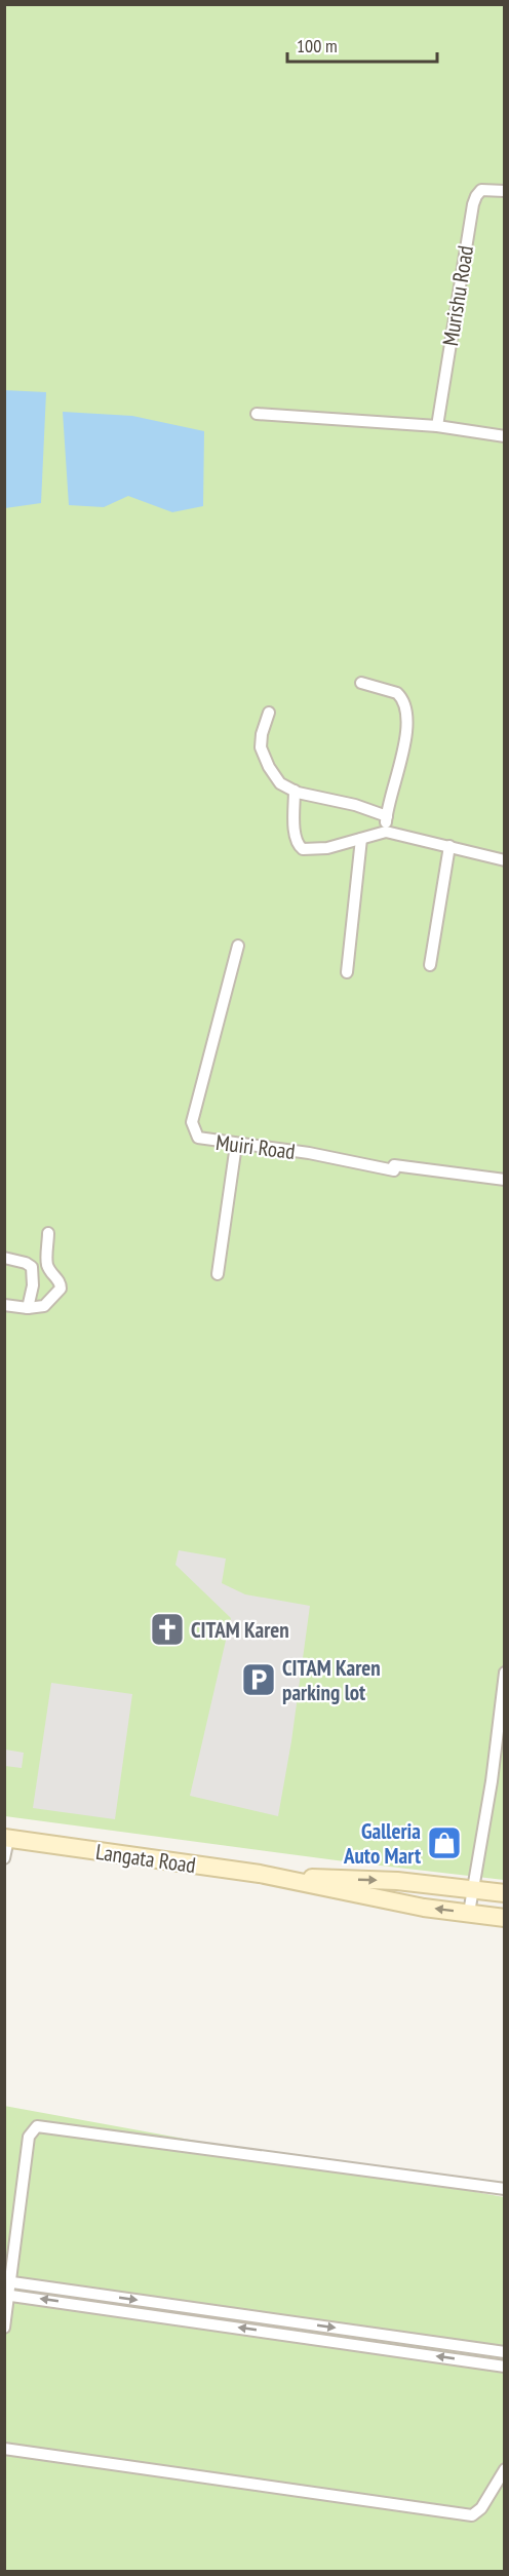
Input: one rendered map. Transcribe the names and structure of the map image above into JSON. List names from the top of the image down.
{
  "streets": {
    "main road": ["Langata Road"],
    "street": ["Murishu Road", "Muiri Road"]
  },
  "places": {
    "church": ["CITAM Karen"],
    "parking": ["CITAM Karen parking lot"],
    "shop": ["Galleria Auto Mart"]
  },
  "scale_bar": "100 m"
}
